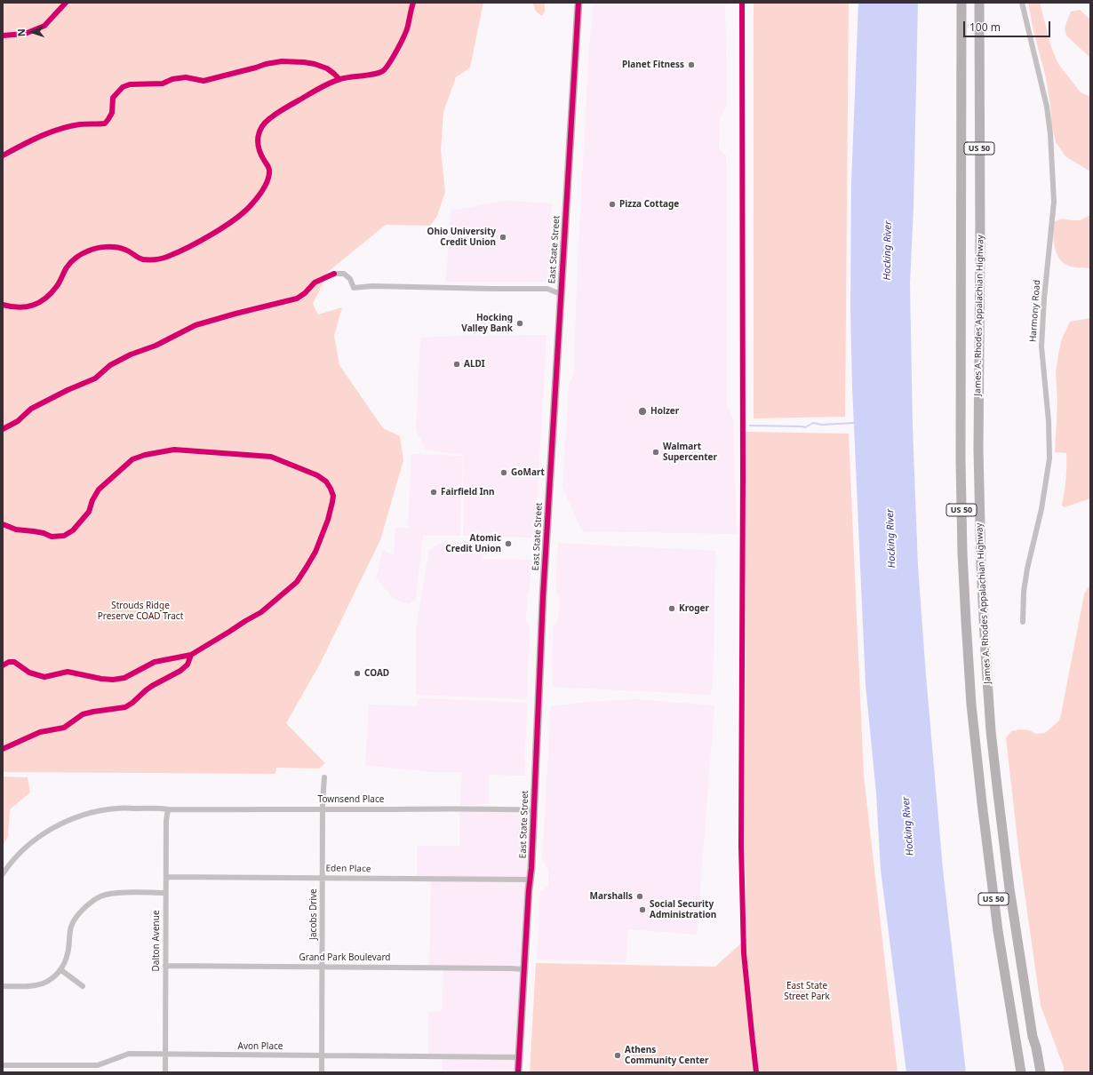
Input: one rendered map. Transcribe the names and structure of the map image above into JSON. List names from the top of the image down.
{
  "streets": {
    "highway": ["US 50", "James A. Rhodes Appalachian Highway"],
    "main road": ["East State Street"],
    "street": [
      "Harmony Road",
      "Townsend Place",
      "Eden Place",
      "Jacobs Drive",
      "Dalton Avenue",
      "Grand Park Boulevard",
      "Avon Place"
    ]
  },
  "crossings": [
    ["East State Street", "Townsend Place"],
    ["East State Street", "Eden Place"],
    ["East State Street", "Grand Park Boulevard"],
    ["East State Street", "Avon Place"],
    ["Townsend Place", "Jacobs Drive"],
    ["Townsend Place", "Dalton Avenue"],
    ["Eden Place", "Jacobs Drive"],
    ["Eden Place", "Dalton Avenue"],
    ["Jacobs Drive", "Grand Park Boulevard"],
    ["Jacobs Drive", "Avon Place"],
    ["Dalton Avenue", "Grand Park Boulevard"],
    ["Dalton Avenue", "Avon Place"]
  ],
  "water": ["Hocking River"],
  "parks": ["Strouds Ridge Preserve COAD Tract", "East State Street Park"],
  "places": [
    "Planet Fitness",
    "Pizza Cottage",
    "Ohio University Credit Union",
    "Hocking Valley Bank",
    "ALDI",
    "Holzer",
    "Walmart Supercenter",
    "GoMart",
    "Fairfield Inn",
    "Atomic Credit Union",
    "Kroger",
    "COAD",
    "Marshalls",
    "Social Security Administration",
    "Athens Community Center"
  ],
  "scale_bar": "100 m",
  "north": "left"
}
